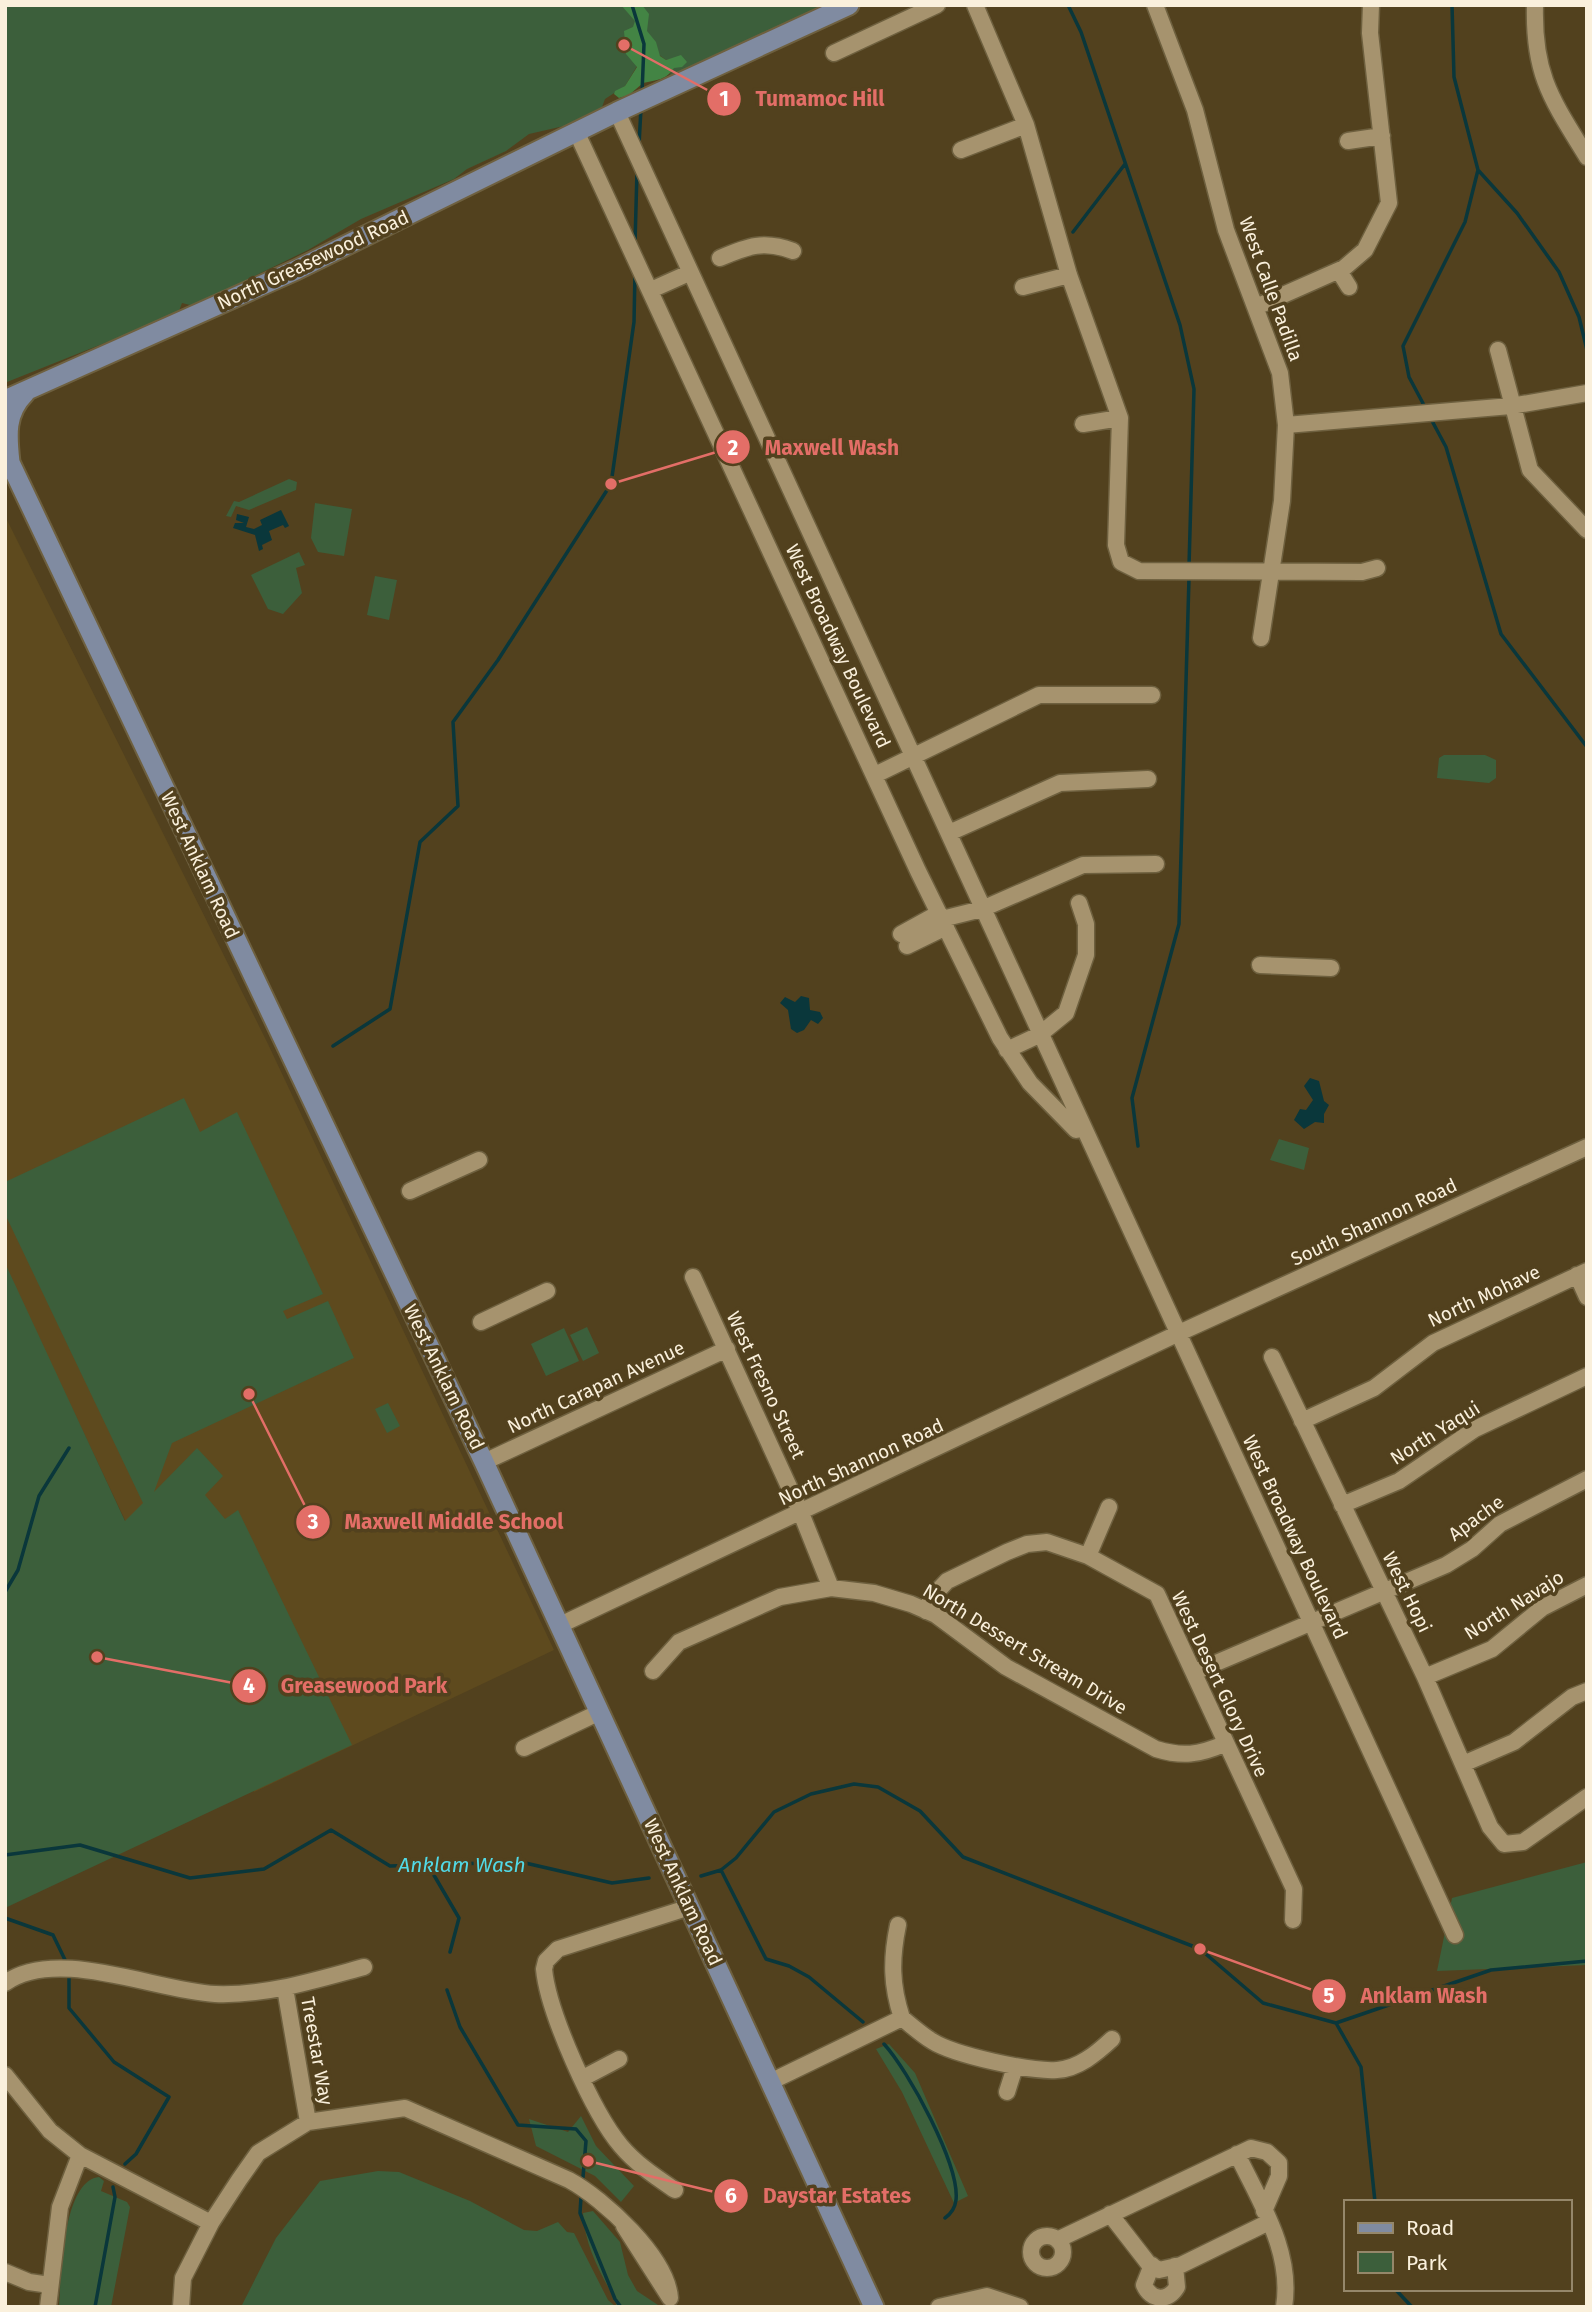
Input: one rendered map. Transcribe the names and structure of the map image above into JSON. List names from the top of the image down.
{
  "streets": {
    "main road": ["North Greasewood Road", "West Anklam Road"],
    "street": [
      "West Calle Padilla",
      "West Broadway Boulevard",
      "South Shannon Road",
      "North Mohave",
      "West Fresno Street",
      "North Carapan Avenue",
      "North Yaqui",
      "North Shannon Road",
      "Apache",
      "West Hopi",
      "North Navajo",
      "North Dessert Stream Drive",
      "West Desert Glory Drive",
      "Treestar Way"
    ]
  },
  "crossings": [
    ["North Greasewood Road", "West Broadway Boulevard"],
    ["West Broadway Boulevard", "South Shannon Road"],
    ["West Broadway Boulevard", "North Shannon Road"],
    ["West Broadway Boulevard", "Apache"],
    ["West Anklam Road", "North Carapan Avenue"],
    ["West Anklam Road", "North Shannon Road"],
    ["South Shannon Road", "North Shannon Road"],
    ["North Mohave", "West Hopi"],
    ["West Fresno Street", "North Carapan Avenue"],
    ["West Fresno Street", "North Shannon Road"],
    ["West Fresno Street", "North Dessert Stream Drive"],
    ["North Yaqui", "West Hopi"],
    ["Apache", "West Hopi"],
    ["Apache", "West Desert Glory Drive"],
    ["West Hopi", "North Navajo"],
    ["North Dessert Stream Drive", "West Desert Glory Drive"]
  ],
  "water": ["Anklam Wash"],
  "places": [
    "Tumamoc Hill",
    "Maxwell Wash",
    "Maxwell Middle School",
    "Greasewood Park",
    "Anklam Wash",
    "Daystar Estates"
  ],
  "legend": ["Road", "Park"]
}
